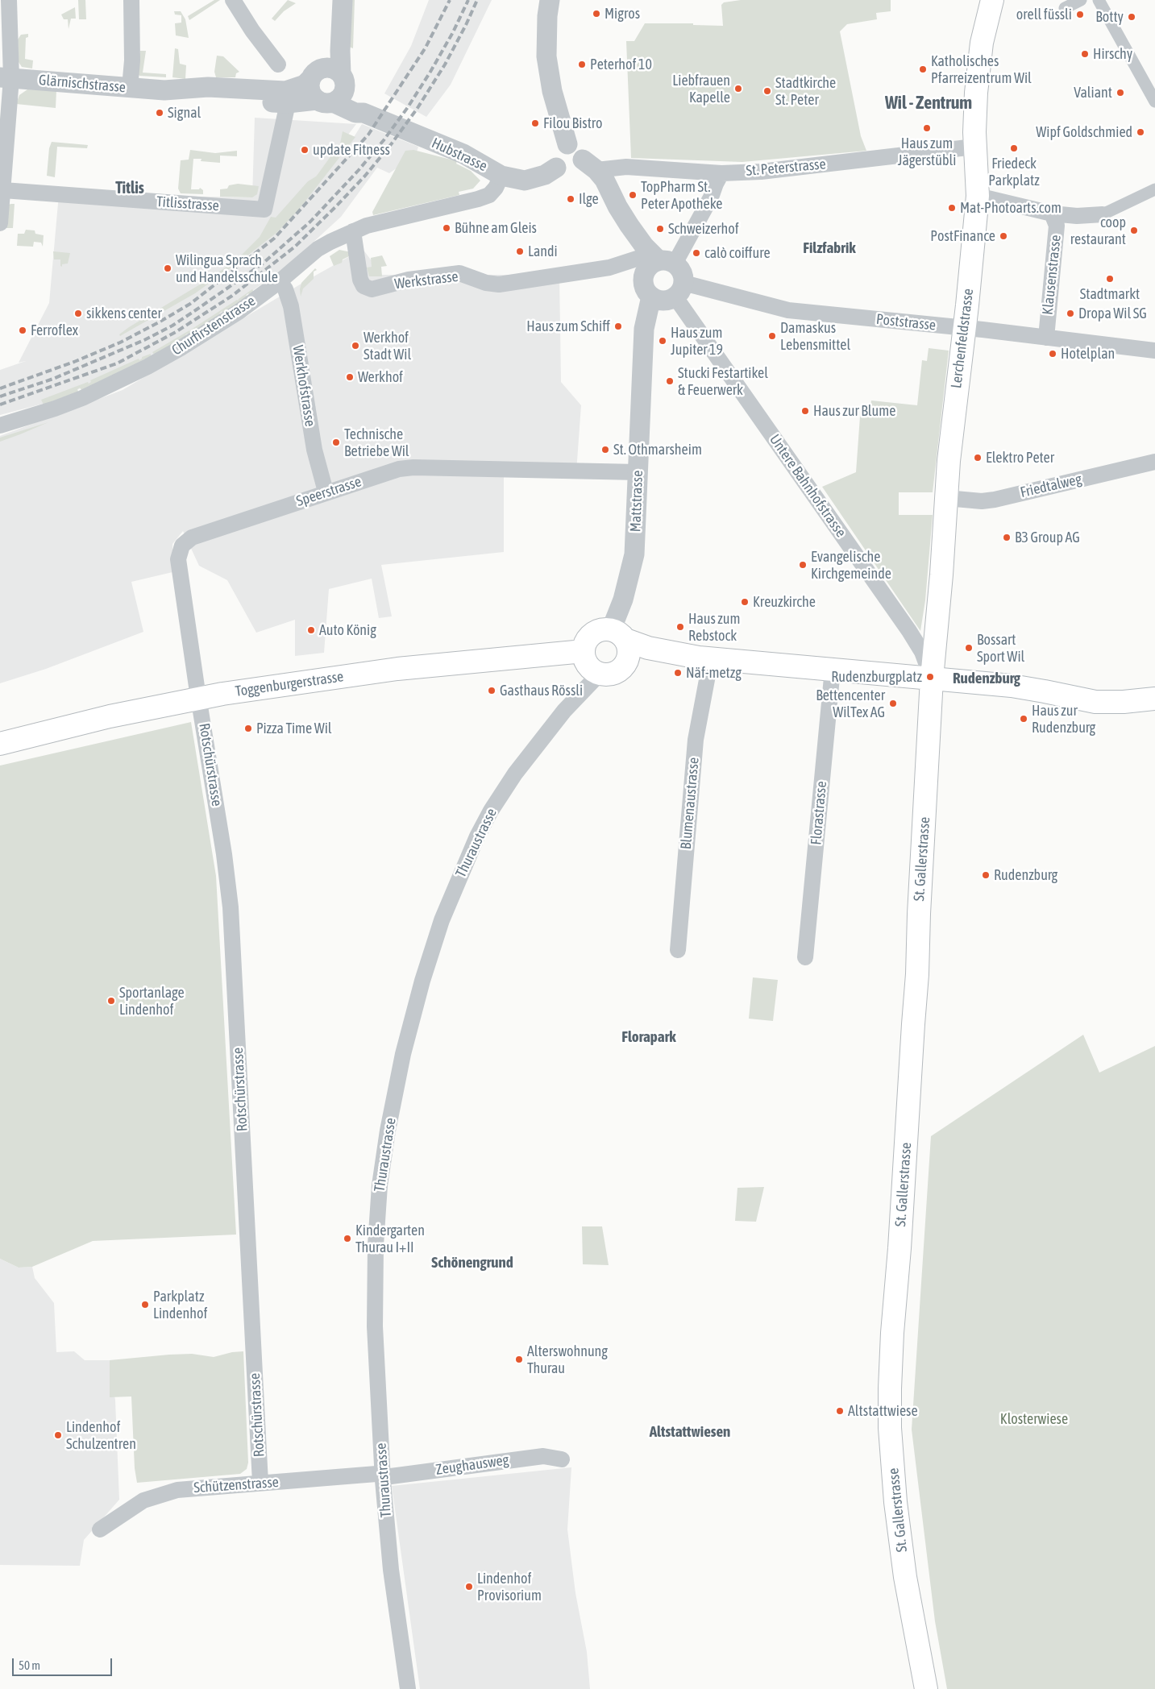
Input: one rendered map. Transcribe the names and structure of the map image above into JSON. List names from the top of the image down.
{
  "streets": {
    "main road": ["Lerchenfeldstrasse", "Toggenburgerstrasse", "St. Gallerstrasse"],
    "street": [
      "Glärnischstrasse",
      "Hubstrasse",
      "St. Peterstrasse",
      "Titlisstrasse",
      "Klausenstrasse",
      "Werkstrasse",
      "Poststrasse",
      "Churfirstenstrasse",
      "Werkhofstrasse",
      "Untere Bahnhofstrasse",
      "Friedtalweg",
      "Speerstrasse",
      "Mattstrasse",
      "Rotschürstrasse",
      "Blumenaustrasse",
      "Florastrasse",
      "Thuraustrasse",
      "Zeughausweg",
      "Schützenstrasse"
    ]
  },
  "crossings": [
    ["Glärnischstrasse", "Hubstrasse"],
    ["Glärnischstrasse", "Titlisstrasse"],
    ["Hubstrasse", "St. Peterstrasse"],
    ["Hubstrasse", "Churfirstenstrasse"],
    ["St. Peterstrasse", "Lerchenfeldstrasse"],
    ["Klausenstrasse", "Poststrasse"],
    ["Werkstrasse", "Poststrasse"],
    ["Werkstrasse", "Churfirstenstrasse"],
    ["Werkstrasse", "Untere Bahnhofstrasse"],
    ["Werkstrasse", "Mattstrasse"],
    ["Poststrasse", "Lerchenfeldstrasse"],
    ["Poststrasse", "Untere Bahnhofstrasse"],
    ["Poststrasse", "Mattstrasse"],
    ["Churfirstenstrasse", "Werkhofstrasse"],
    ["Lerchenfeldstrasse", "Untere Bahnhofstrasse"],
    ["Lerchenfeldstrasse", "Friedtalweg"],
    ["Lerchenfeldstrasse", "St. Gallerstrasse"],
    ["Werkhofstrasse", "Speerstrasse"],
    ["Untere Bahnhofstrasse", "Mattstrasse"],
    ["Untere Bahnhofstrasse", "St. Gallerstrasse"],
    ["Speerstrasse", "Mattstrasse"],
    ["Speerstrasse", "Toggenburgerstrasse"],
    ["Speerstrasse", "Rotschürstrasse"],
    ["Mattstrasse", "Toggenburgerstrasse"],
    ["Mattstrasse", "Thuraustrasse"],
    ["Toggenburgerstrasse", "Rotschürstrasse"],
    ["Toggenburgerstrasse", "Thuraustrasse"],
    ["Rotschürstrasse", "Schützenstrasse"],
    ["Thuraustrasse", "Zeughausweg"],
    ["Thuraustrasse", "Schützenstrasse"],
    ["Zeughausweg", "Schützenstrasse"]
  ],
  "districts": [
    "Wil - Zentrum",
    "Titlis",
    "Filzfabrik",
    "Rudenzburg",
    "Florapark",
    "Schönengrund",
    "Altstattwiesen"
  ],
  "parks": ["Klosterwiese"],
  "places": [
    "Migros",
    "orell füssli",
    "Botty",
    "Hirschy",
    "Peterhof 10",
    "Katholisches Pfarreizentrum Wil",
    "Liebfrauen Kapelle",
    "Stadtkirche St. Peter",
    "Valiant",
    "Signal",
    "Filou Bistro",
    "Haus zum Jägerstübli",
    "Wipf Goldschmied",
    "Friedeck Parkplatz",
    "update Fitness",
    "TopPharm St. Peter Apotheke",
    "Ilge",
    "Mat-Photoarts.com",
    "Bühne am Gleis",
    "Schweizerhof",
    "coop restaurant",
    "PostFinance",
    "Landi",
    "calò coiffure",
    "Wilingua Sprach und Handelsschule",
    "Stadtmarkt",
    "sikkens center",
    "Dropa Wil SG",
    "Haus zum Schiff",
    "Ferroflex",
    "Damaskus Lebensmittel",
    "Haus zum Jupiter 19",
    "Werkhof Stadt Wil",
    "Hotelplan",
    "Werkhof",
    "Stucki Festartikel & Feuerwerk",
    "Haus zur Blume",
    "Technische Betriebe Wil",
    "St. Othmarsheim",
    "Elektro Peter",
    "B3 Group AG",
    "Evangelische Kirchgemeinde",
    "Kreuzkirche",
    "Haus zum Rebstock",
    "Auto König",
    "Bossart Sport Wil",
    "Näf-metzg",
    "Rudenzburgplatz",
    "Gasthaus Rössli",
    "Bettencenter WilTex AG",
    "Haus zur Rudenzburg",
    "Pizza Time Wil",
    "Rudenzburg",
    "Sportanlage Lindenhof",
    "Kindergarten Thurau I+II",
    "Parkplatz Lindenhof",
    "Alterswohnung Thurau",
    "Altstattwiese",
    "Lindenhof Schulzentren",
    "Lindenhof Provisorium"
  ],
  "scale_bar": "50 m"
}
